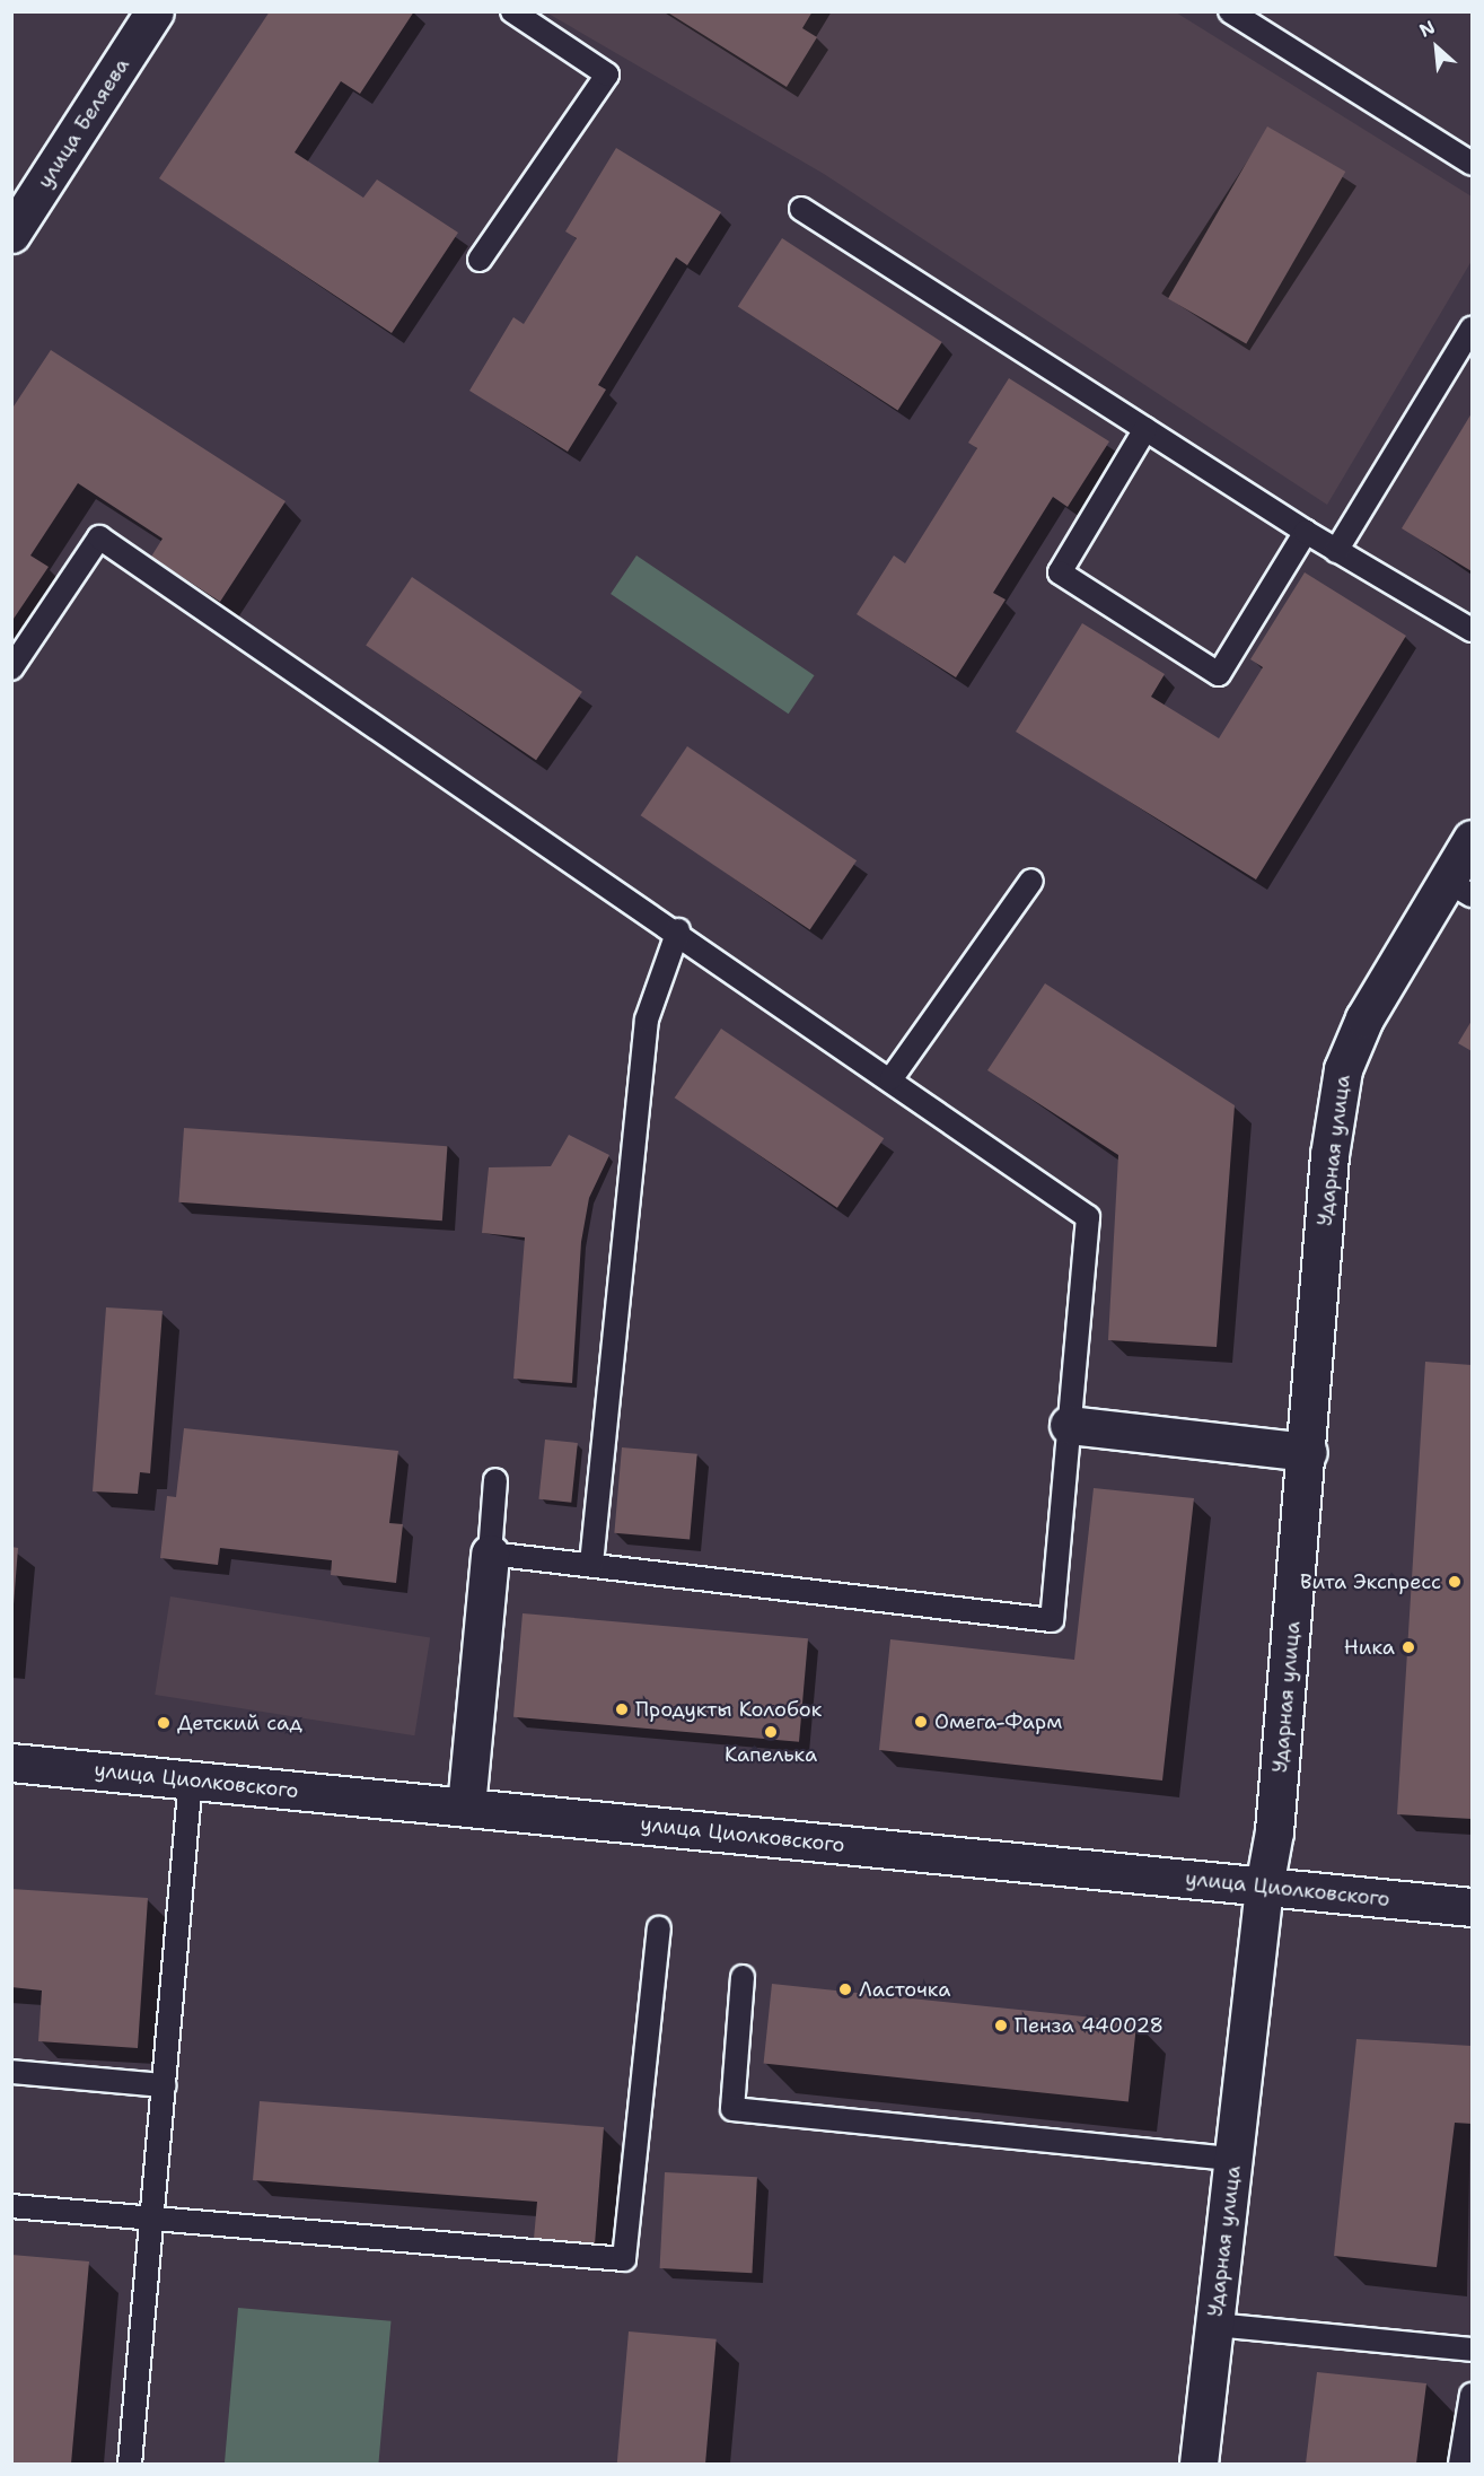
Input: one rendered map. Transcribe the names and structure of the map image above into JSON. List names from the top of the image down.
{
  "streets": {
    "street": ["улица Беляева", "Ударная улица", "улица Циолковского"]
  },
  "crossings": [
    ["Ударная улица", "улица Циолковского"]
  ],
  "places": [
    "Вита Экспресс",
    "Ника",
    "Продукты Колобок",
    "Омега-Фарм",
    "Детский сад",
    "Капелька",
    "Ласточка",
    "Пенза 440028"
  ],
  "north": "top left"
}
